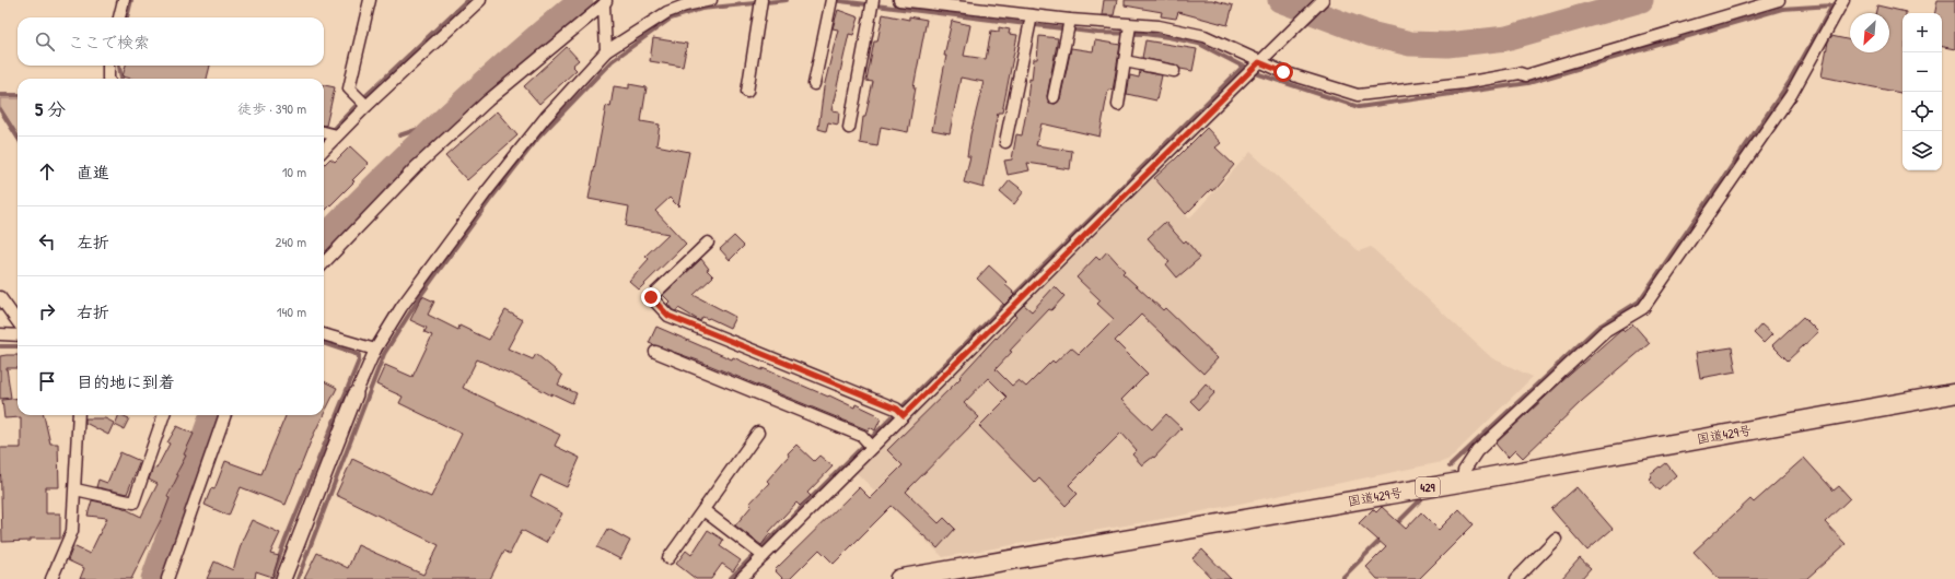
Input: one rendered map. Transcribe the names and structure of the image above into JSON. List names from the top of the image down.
{
  "streets": {
    "highway": ["国道429号", "429"]
  },
  "north": "bottom left",
  "page": {
    "map_buttons": ["+", "−"],
    "search": "ここで検索",
    "heading": ["5 分", "徒歩 · 390 m"],
    "list": [
      ["直進", "10 m"],
      ["左折", "240 m"],
      ["右折", "140 m"],
      "目的地に到着"
    ]
  }
}
